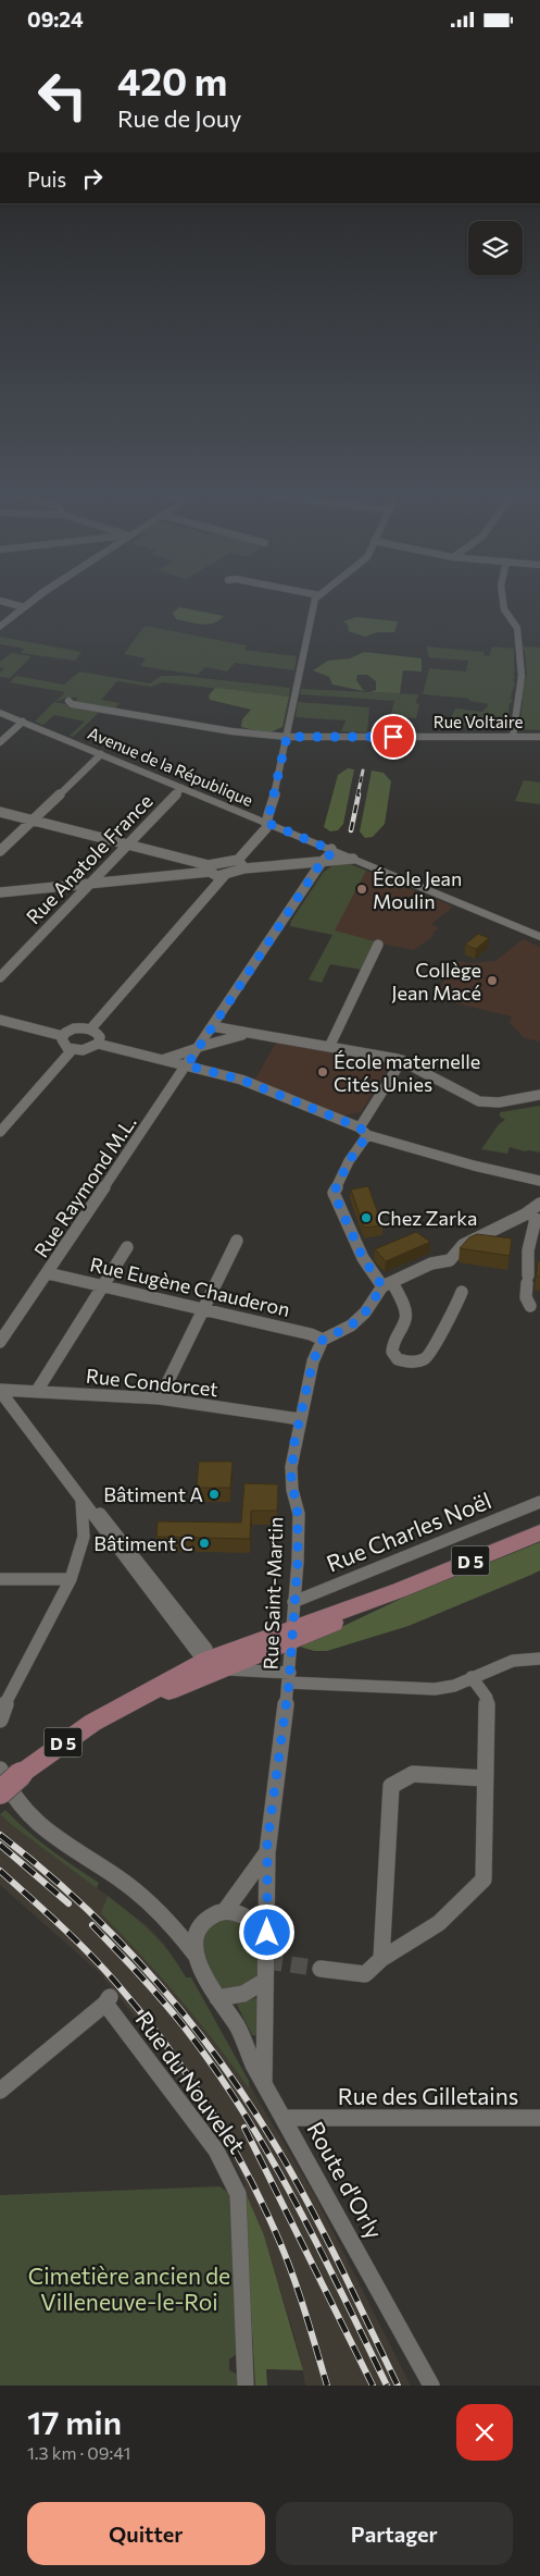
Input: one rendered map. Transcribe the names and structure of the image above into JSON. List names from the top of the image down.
{
  "streets": {
    "main road": ["Avenue de la République", "D 5"],
    "street": [
      "Rue Voltaire",
      "Rue Anatole France",
      "Rue Raymond M.L.",
      "Rue Eugène Chauderon",
      "Rue Condorcet",
      "Rue Charles Noël",
      "Rue Saint-Martin",
      "Rue du Nouvelet",
      "Rue des Gilletains",
      "Route d'Orly"
    ]
  },
  "crossings": [
    ["Avenue de la République", "Rue Anatole France"],
    ["Avenue de la République", "Rue Raymond M.L."],
    ["Rue Raymond M.L.", "Rue Eugène Chauderon"],
    ["Rue Eugène Chauderon", "Rue Saint-Martin"],
    ["Rue Condorcet", "Rue Saint-Martin"],
    ["Rue Charles Noël", "Rue Saint-Martin"],
    ["D 5", "Rue Saint-Martin"],
    ["Rue Saint-Martin", "Route d'Orly"],
    ["Rue des Gilletains", "Route d'Orly"]
  ],
  "parks": ["Cimetière ancien de Villeneuve-le-Roi"],
  "places": [
    "École Jean Moulin",
    "Collège Jean Macé",
    "École maternelle Cités Unies",
    "Chez Zarka",
    "Bâtiment A",
    "Bâtiment C"
  ],
  "page": {
    "status": "09:24",
    "turn": ["420 m", "Rue de Jouy"],
    "then": "Puis",
    "heading": ["17 min", "1.3 km · 09:41"],
    "buttons": ["Quitter", "Partager"]
  }
}
